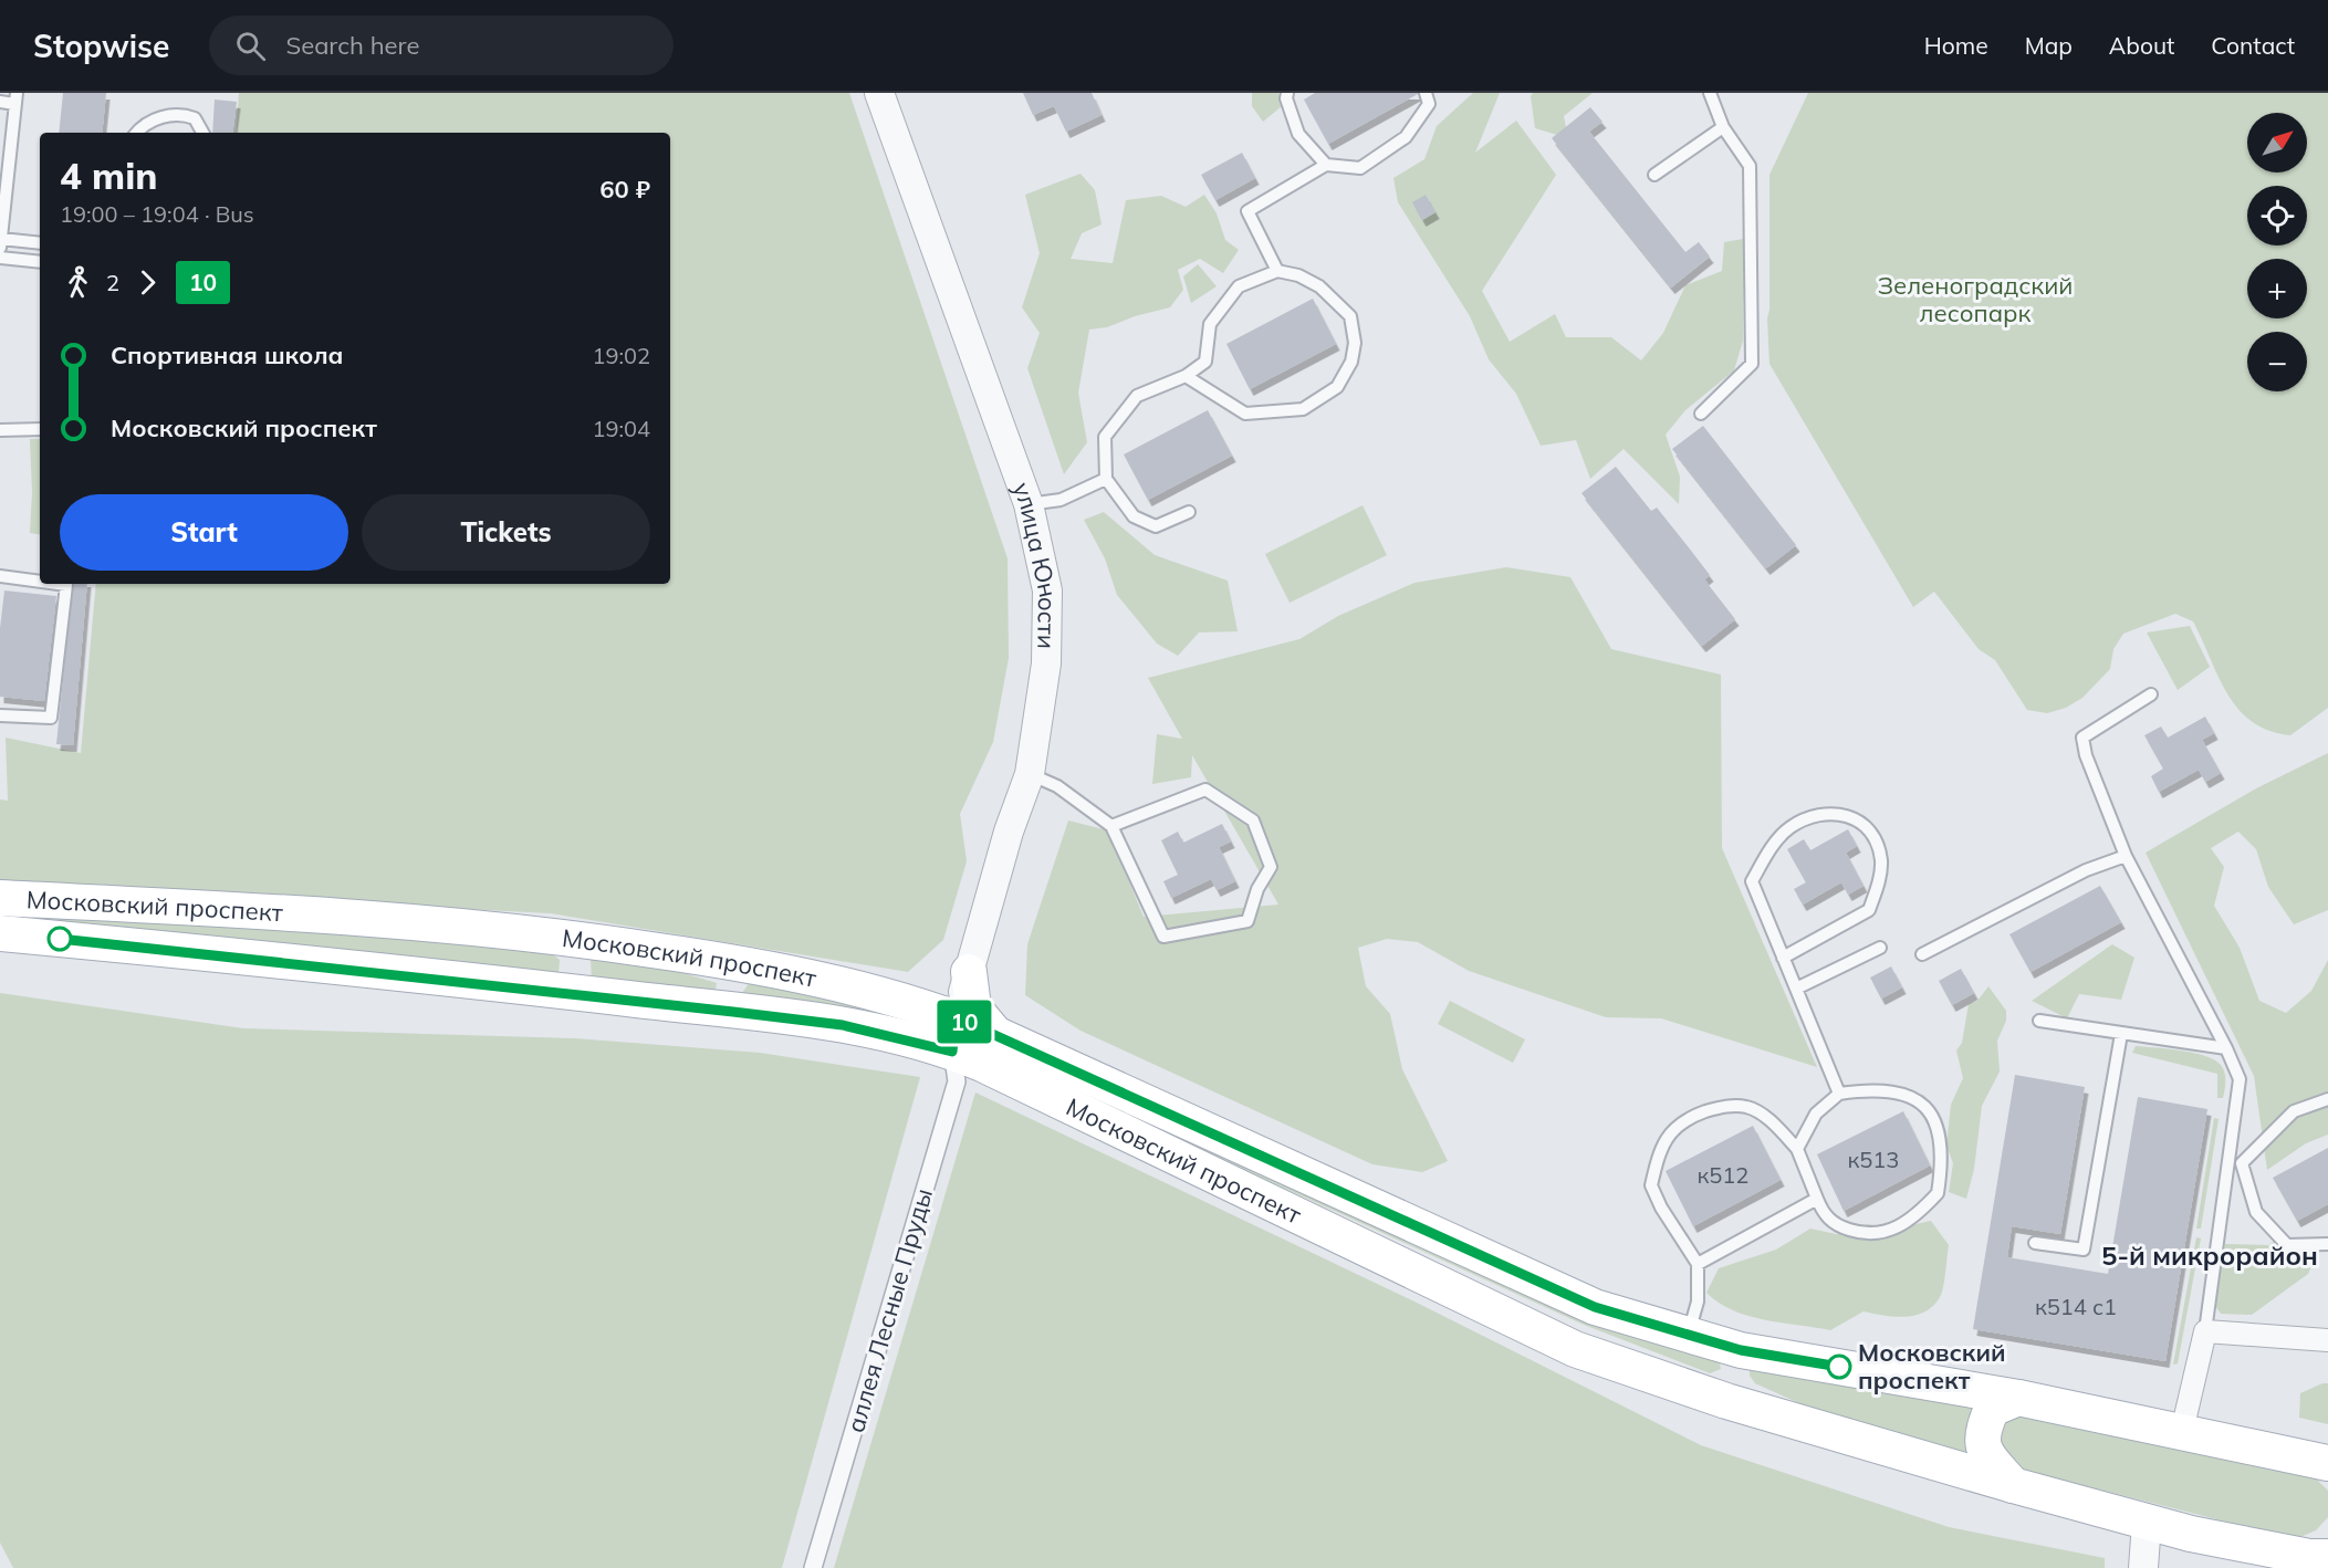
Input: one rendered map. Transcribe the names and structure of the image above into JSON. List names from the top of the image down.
{
  "streets": {
    "main road": ["Московский проспект"],
    "street": ["улица Юности", "аллея Лесные Пруды"]
  },
  "crossings": [
    ["улица Юности", "Московский проспект"],
    ["улица Юности", "аллея Лесные Пруды"],
    ["Московский проспект", "аллея Лесные Пруды"]
  ],
  "districts": ["5-й микрорайон"],
  "parks": ["Зеленоградский лесопарк"],
  "places": ["Московский проспект"],
  "lines": ["bus line 10"],
  "house_numbers": ["к513", "к512", "к514 с1"],
  "north": "top right",
  "page": {
    "header": "Stopwise",
    "search": "Search here",
    "nav": [
      "Home",
      "Map",
      "About",
      "Contact"
    ],
    "on_map": "10",
    "map_buttons": ["+", "−"],
    "heading": ["4 min", "19:00 – 19:04 · Bus", "60 ₽"],
    "legs": ["2", "10"],
    "list": [
      {
        "name": "Спортивная школа",
        "value": "19:02"
      },
      {
        "name": "Московский проспект",
        "value": "19:04"
      }
    ],
    "buttons": ["Start", "Tickets"]
  }
}
